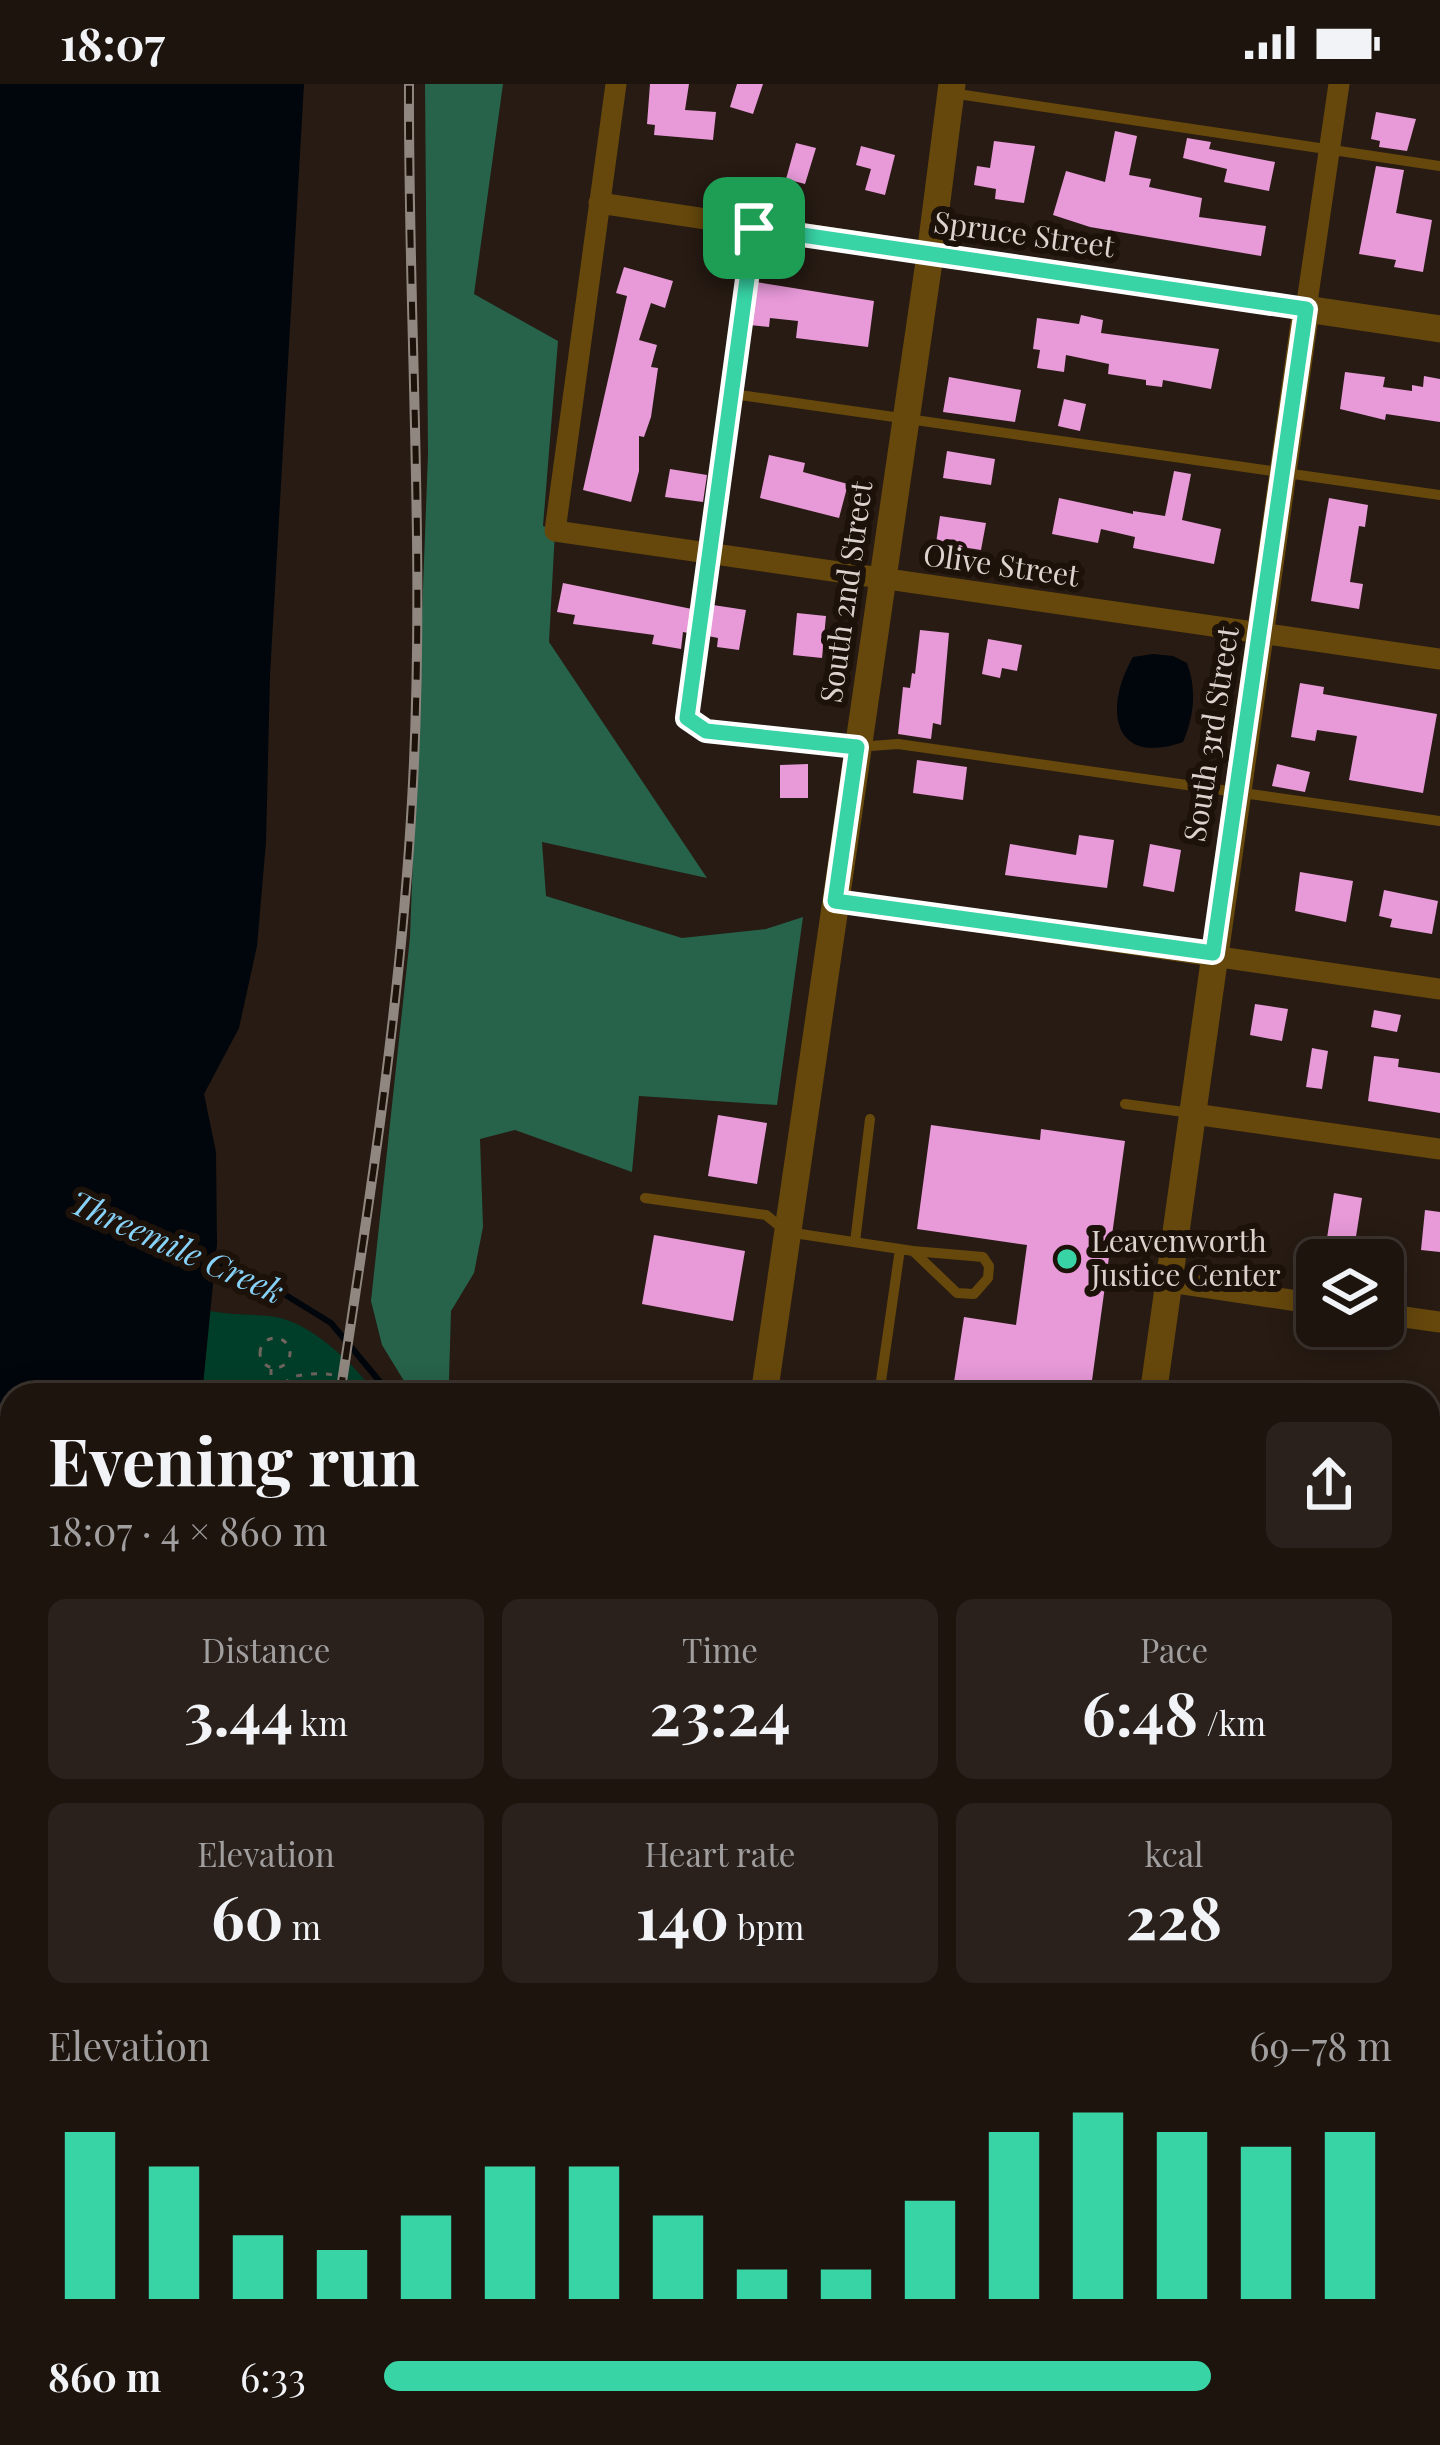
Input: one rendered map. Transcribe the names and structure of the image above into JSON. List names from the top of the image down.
{
  "streets": {
    "street": [
      "Spruce Street",
      "Olive Street",
      "South 2nd Street",
      "South 3rd Street"
    ]
  },
  "crossings": [
    ["Spruce Street", "Olive Street"],
    ["Spruce Street", "South 2nd Street"],
    ["Spruce Street", "South 3rd Street"],
    ["Olive Street", "South 2nd Street"],
    ["Olive Street", "South 3rd Street"]
  ],
  "water": ["Threemile Creek"],
  "places": ["Leavenworth Justice Center"],
  "page": {
    "status": "18:07",
    "heading": ["Evening run", "18:07 · 4 × 860 m"],
    "stats": [
      ["Distance", "3.44 km"],
      ["Time", "23:24"],
      ["Pace", "6:48 /km"],
      ["Elevation", "60 m"],
      ["Heart rate", "140 bpm"],
      ["kcal", "228"]
    ],
    "chart": ["Elevation", "69–78 m"],
    "list": [
      {
        "name": "860 m",
        "note": "6:33"
      }
    ]
  }
}
